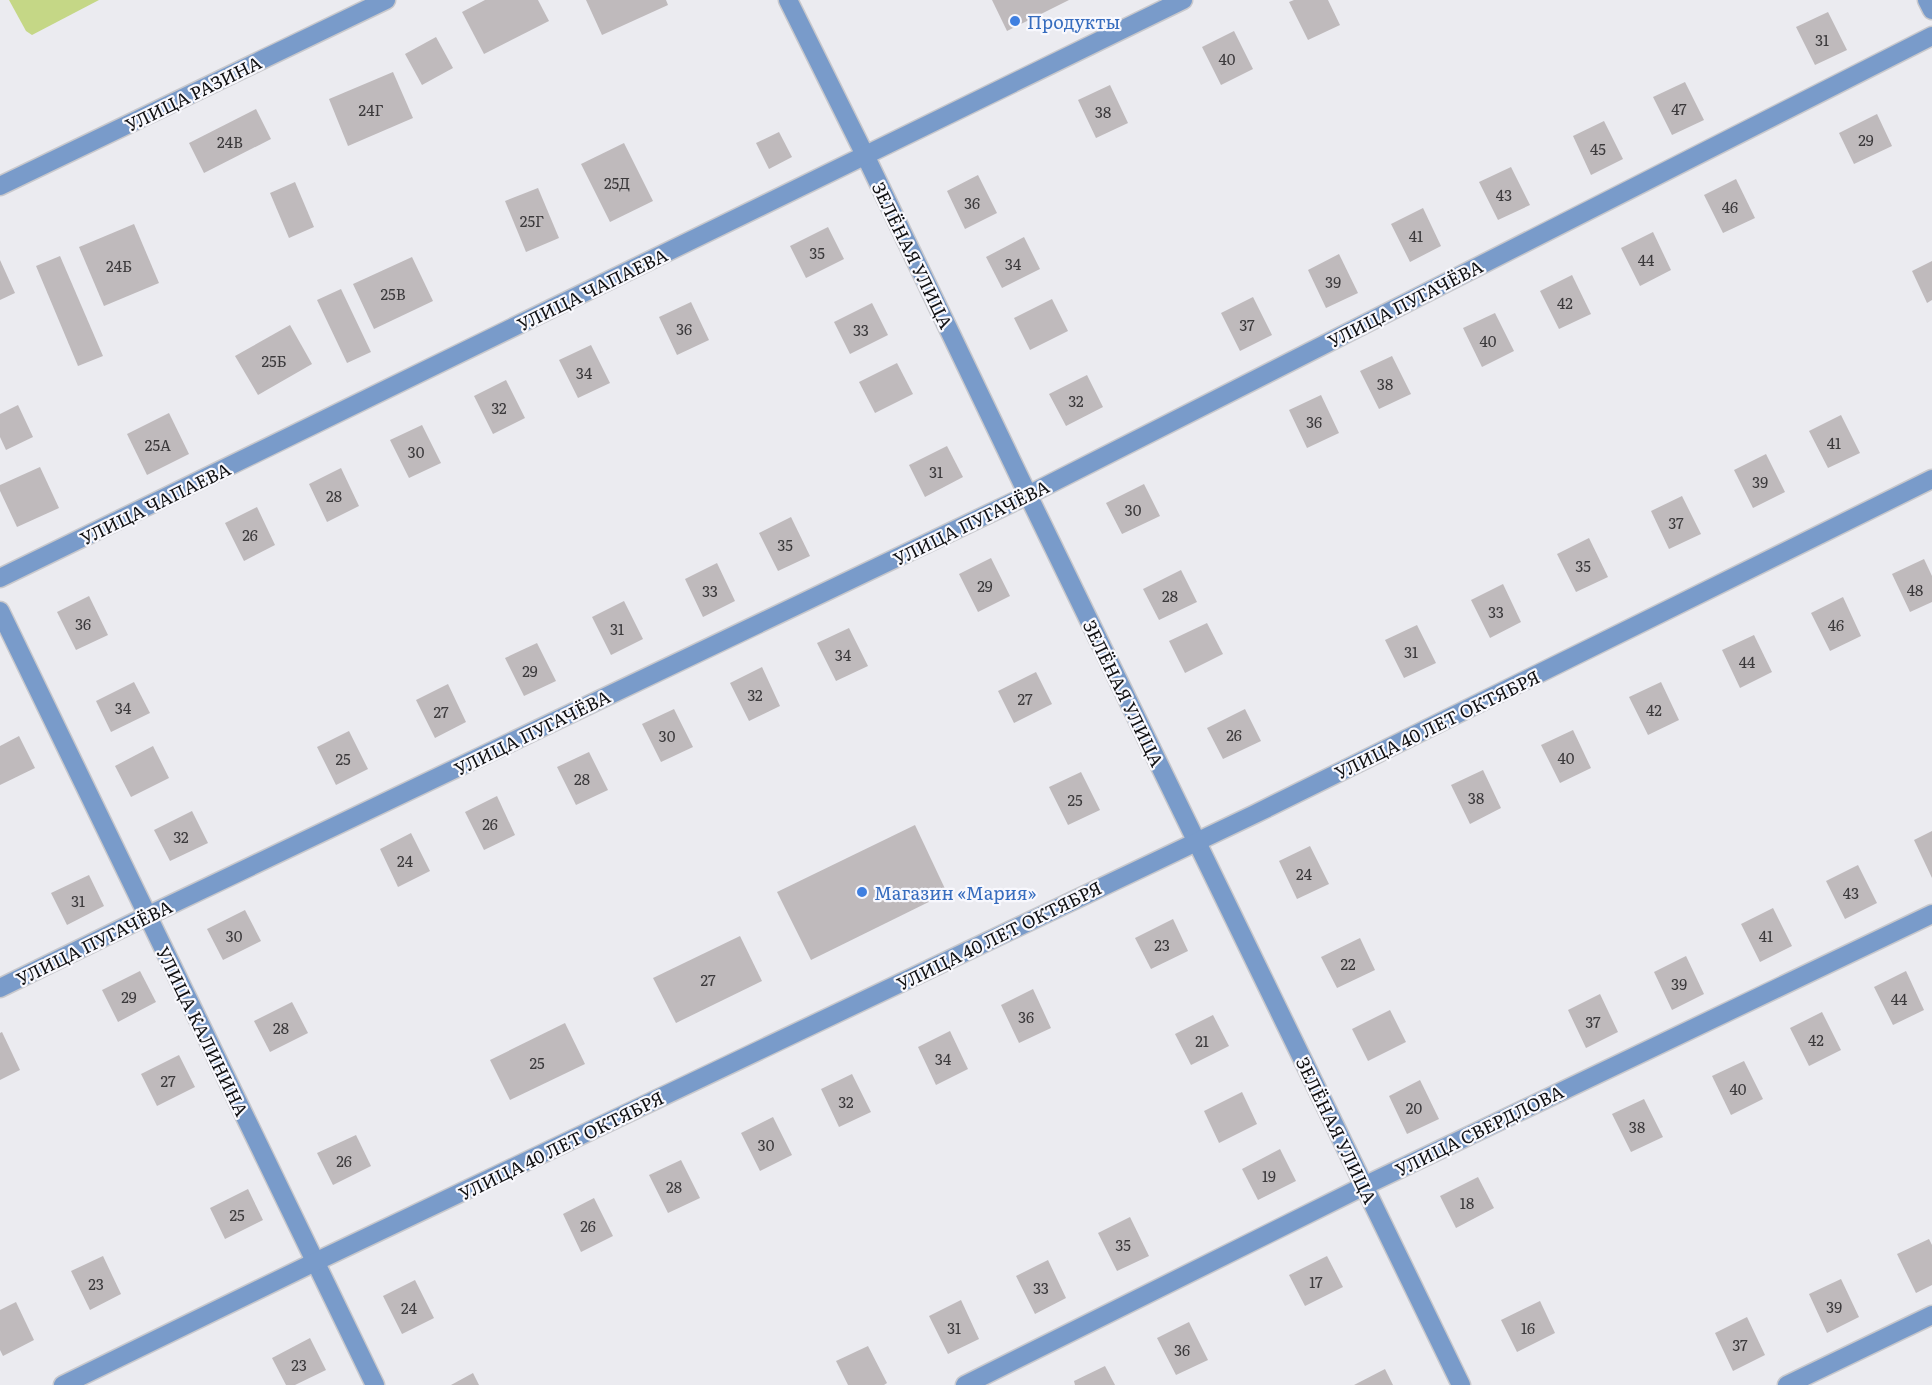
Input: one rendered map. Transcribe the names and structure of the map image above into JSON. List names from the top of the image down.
{
  "streets": {
    "street": [
      "УЛИЦА РАЗИНА",
      "ЗЕЛЁНАЯ УЛИЦА",
      "УЛИЦА ЧАПАЕВА",
      "УЛИЦА ПУГАЧЁВА",
      "УЛИЦА 40 ЛЕТ ОКТЯБРЯ",
      "УЛИЦА КАЛИНИНА",
      "УЛИЦА СВЕРДЛОВА"
    ]
  },
  "crossings": [
    ["ЗЕЛЁНАЯ УЛИЦА", "УЛИЦА ЧАПАЕВА"],
    ["ЗЕЛЁНАЯ УЛИЦА", "УЛИЦА ПУГАЧЁВА"],
    ["ЗЕЛЁНАЯ УЛИЦА", "УЛИЦА 40 ЛЕТ ОКТЯБРЯ"],
    ["ЗЕЛЁНАЯ УЛИЦА", "УЛИЦА СВЕРДЛОВА"],
    ["УЛИЦА ПУГАЧЁВА", "УЛИЦА КАЛИНИНА"],
    ["УЛИЦА 40 ЛЕТ ОКТЯБРЯ", "УЛИЦА КАЛИНИНА"]
  ],
  "places": ["Продукты", "Магазин «Мария»"],
  "house_numbers": [
    "31",
    "40",
    "47",
    "24Г",
    "38",
    "29",
    "24В",
    "45",
    "25Д",
    "43",
    "36",
    "46",
    "25Г",
    "41",
    "35",
    "44",
    "34",
    "24Б",
    "39",
    "25В",
    "42",
    "37",
    "36",
    "33",
    "40",
    "25Б",
    "34",
    "38",
    "32",
    "32",
    "36",
    "41",
    "25А",
    "30",
    "31",
    "39",
    "28",
    "30",
    "37",
    "26",
    "35",
    "35",
    "29",
    "48",
    "33",
    "28",
    "33",
    "36",
    "46",
    "31",
    "31",
    "34",
    "44",
    "29",
    "32",
    "27",
    "34",
    "42",
    "27",
    "26",
    "30",
    "40",
    "25",
    "28",
    "38",
    "25",
    "26",
    "32",
    "24",
    "24",
    "43",
    "31",
    "30",
    "41",
    "23",
    "22",
    "27",
    "39",
    "29",
    "44",
    "36",
    "37",
    "28",
    "42",
    "21",
    "34",
    "25",
    "27",
    "40",
    "32",
    "20",
    "38",
    "30",
    "26",
    "19",
    "28",
    "18",
    "25",
    "26",
    "35",
    "17",
    "23",
    "33",
    "39",
    "24",
    "31",
    "16",
    "37",
    "36",
    "23"
  ]
}
